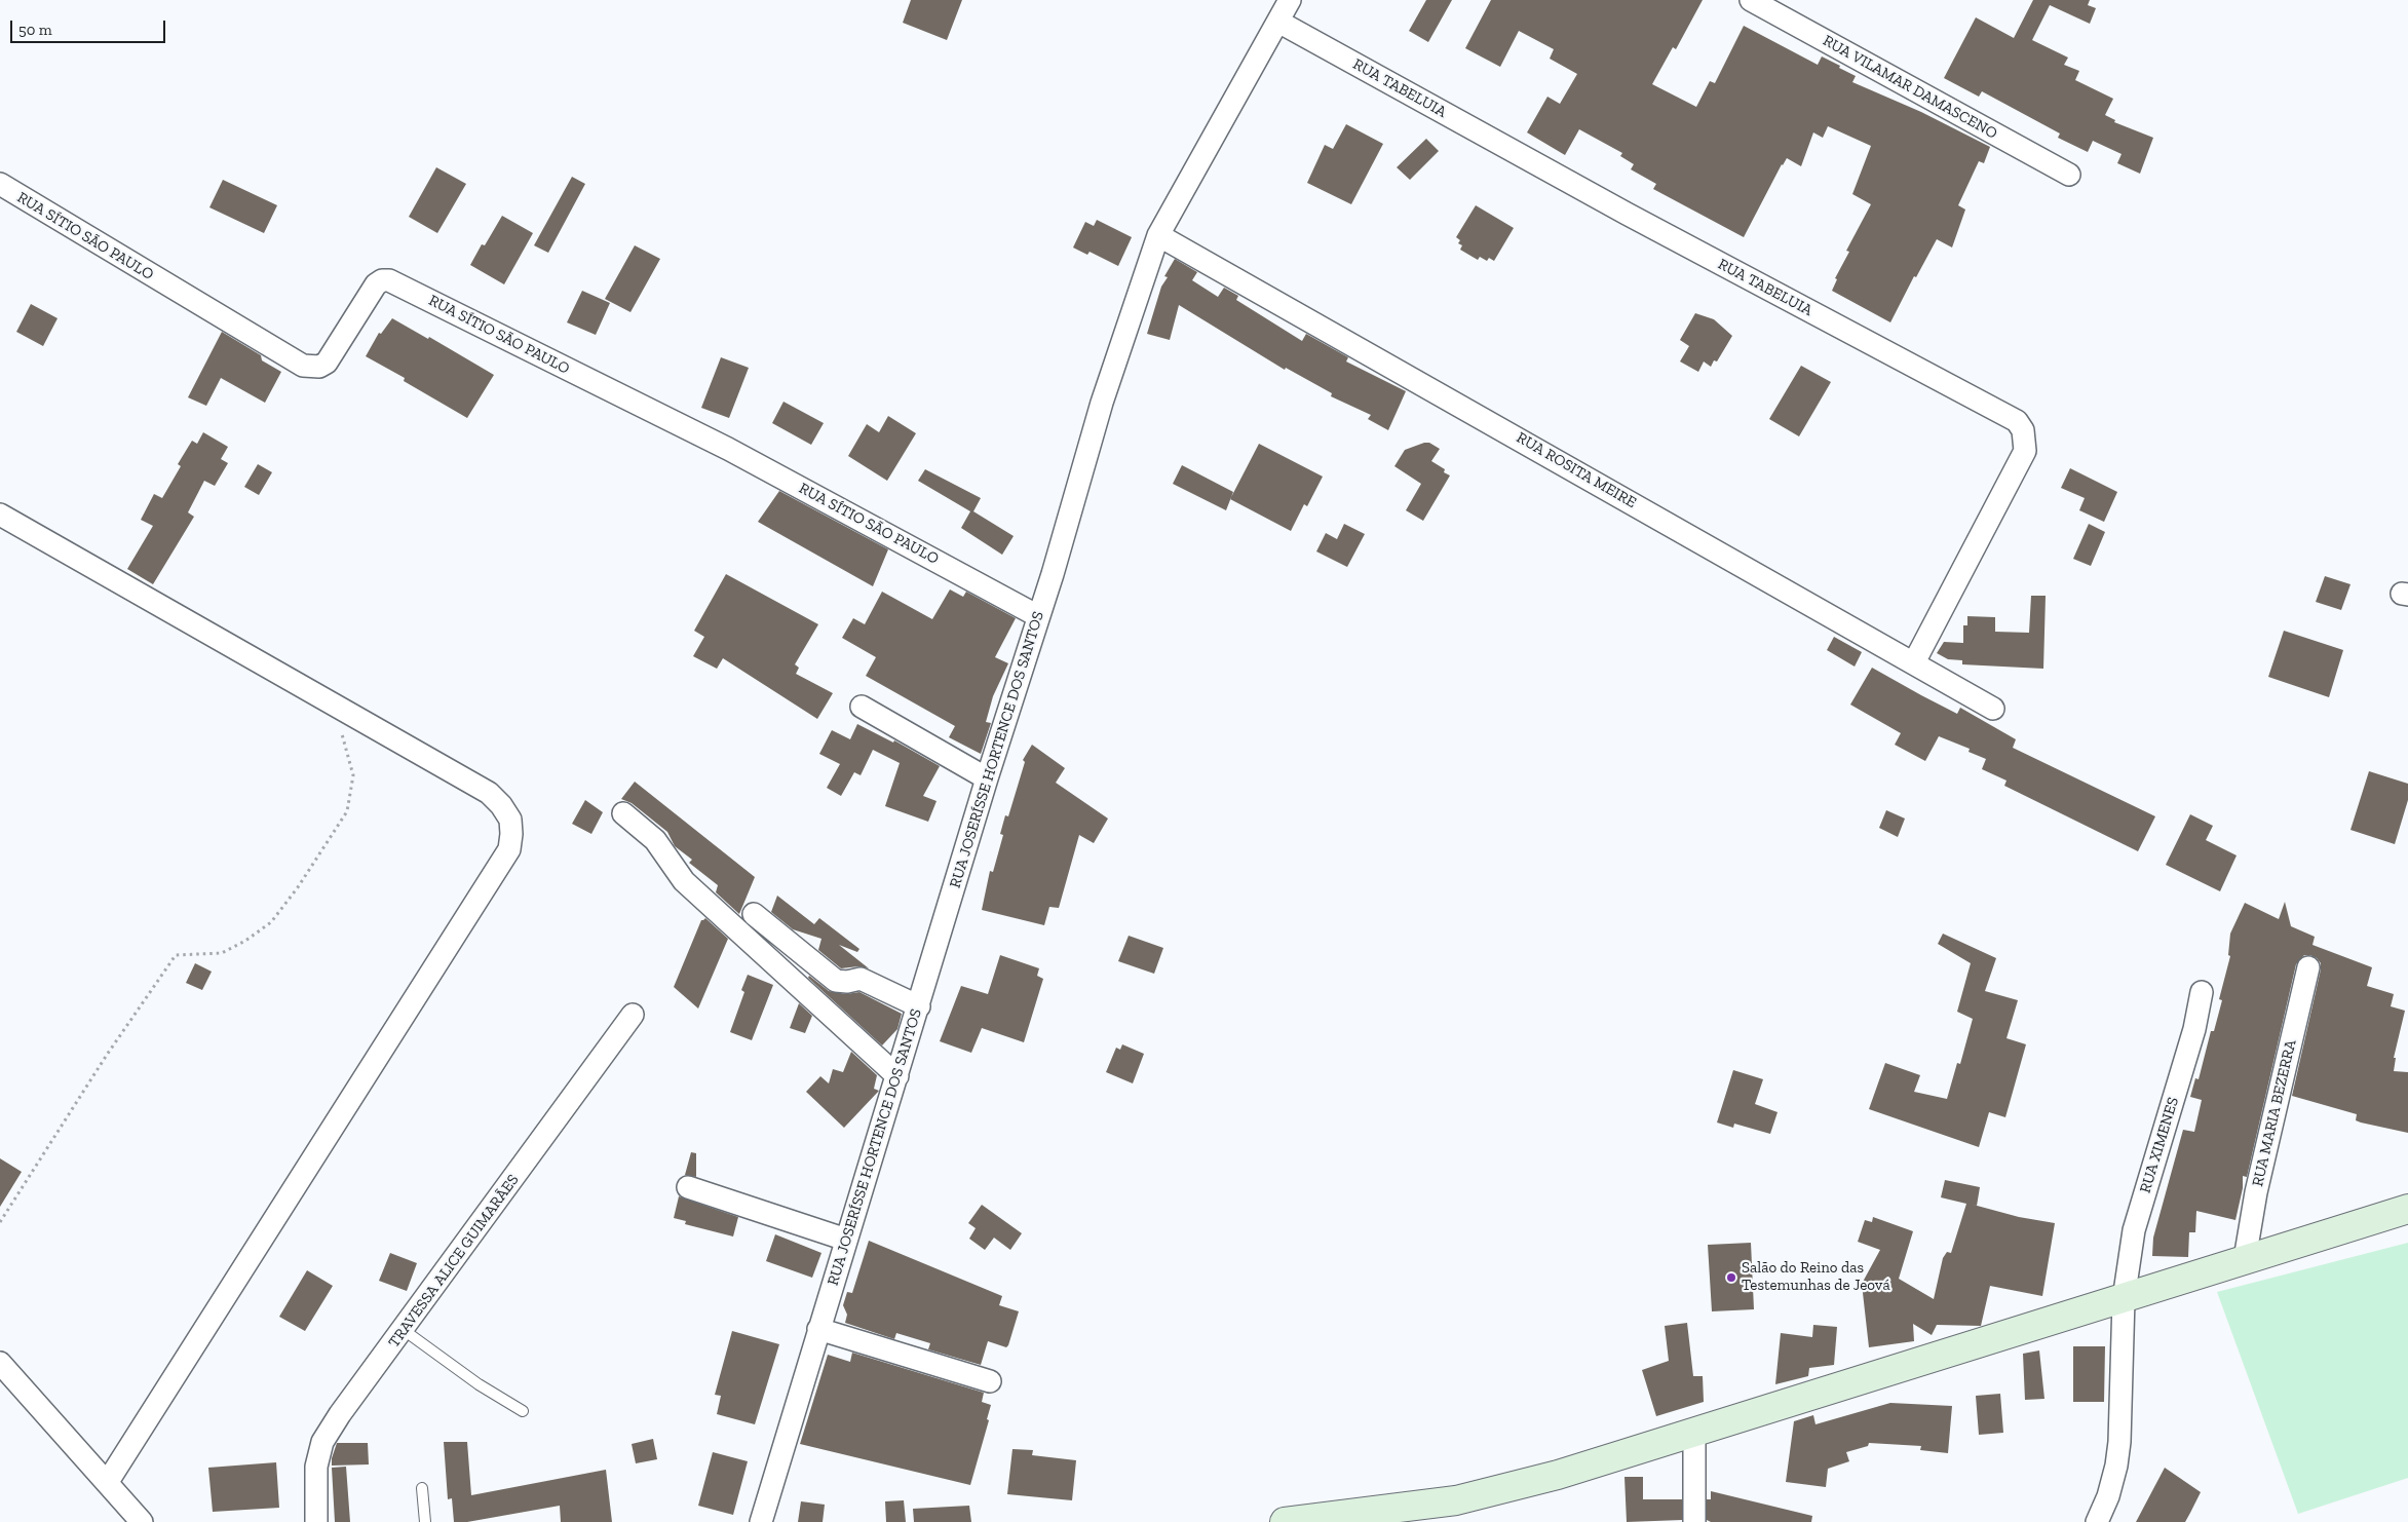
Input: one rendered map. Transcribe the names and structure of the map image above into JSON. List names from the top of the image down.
{
  "streets": {
    "street": [
      "RUA VILAMAR DAMASCENO",
      "RUA TABELUIA",
      "RUA SÍTIO SÃO PAULO",
      "RUA ROSITA MEIRE",
      "RUA JOSERÍSSE HORTENCE DOS SANTOS",
      "RUA MARIA BEZERRA",
      "RUA XIMENES",
      "TRAVESSA ALICE GUIMARÃES"
    ]
  },
  "crossings": [
    ["RUA TABELUIA", "RUA ROSITA MEIRE"],
    ["RUA TABELUIA", "RUA JOSERÍSSE HORTENCE DOS SANTOS"],
    ["RUA SÍTIO SÃO PAULO", "RUA JOSERÍSSE HORTENCE DOS SANTOS"],
    ["RUA ROSITA MEIRE", "RUA JOSERÍSSE HORTENCE DOS SANTOS"]
  ],
  "places": ["Salão do Reino das Testemunhas de Jeová"],
  "scale_bar": "50 m"
}
